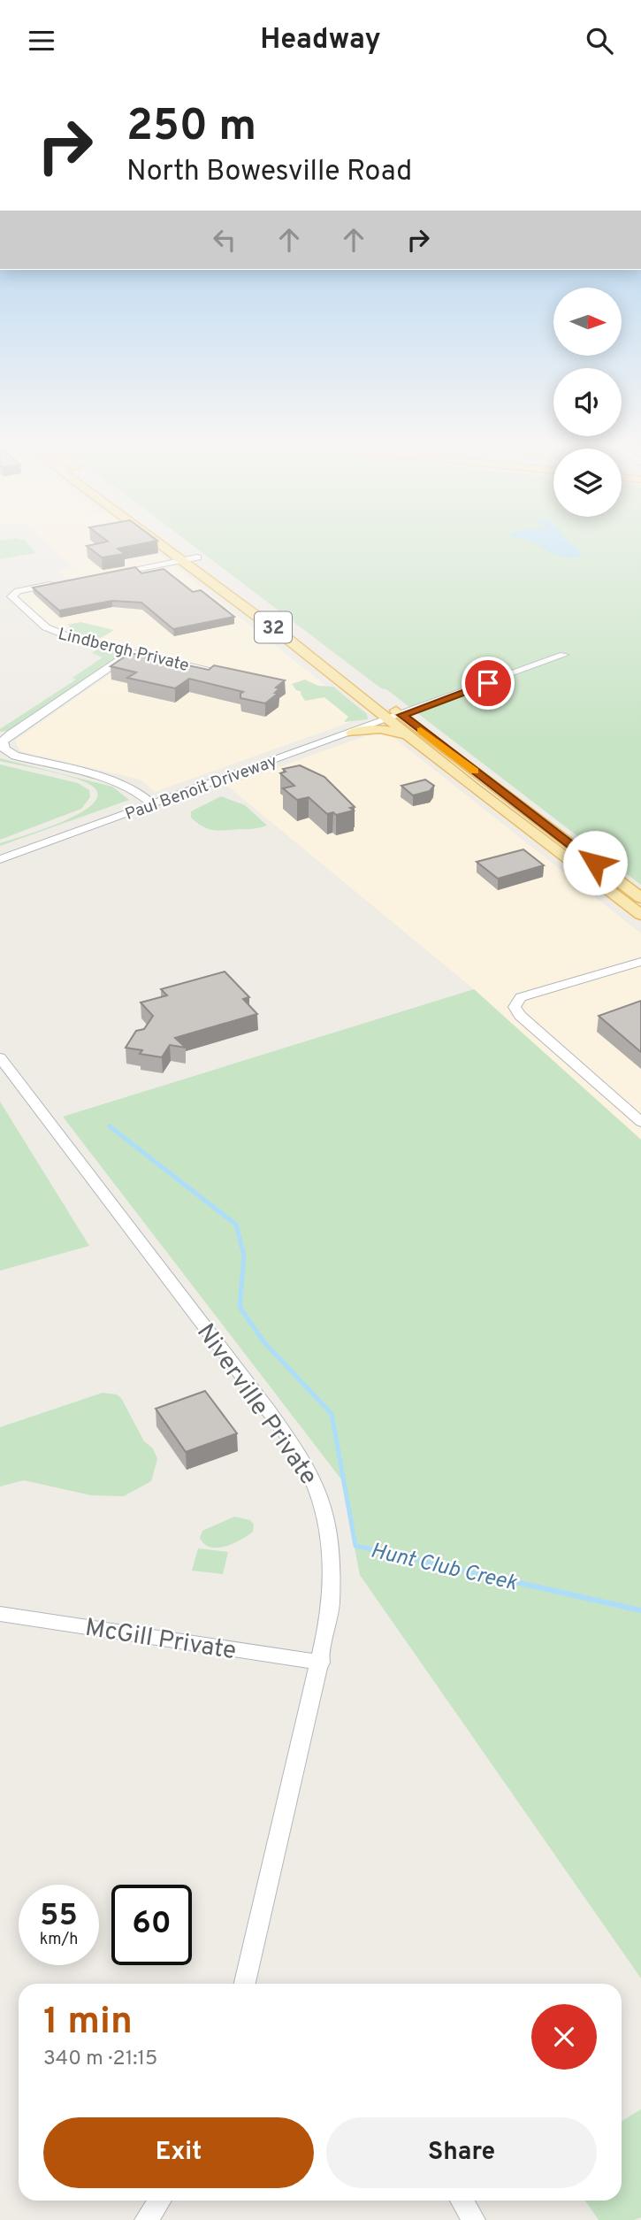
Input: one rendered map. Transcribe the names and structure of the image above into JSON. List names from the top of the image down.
{
  "streets": {
    "main road": ["32"],
    "street": [
      "Lindbergh Private",
      "Paul Benoit Driveway",
      "Niverville Private",
      "McGill Private"
    ]
  },
  "crossings": [
    ["32", "Paul Benoit Driveway"],
    ["Niverville Private", "McGill Private"]
  ],
  "water": ["Hunt Club Creek"],
  "north": "right",
  "page": {
    "header": "Headway",
    "turn": ["250 m", "North Bowesville Road"],
    "speed": "55 km/h",
    "limit": "60",
    "heading": ["1 min", "340 m · 21:15"],
    "buttons": ["Exit", "Share"]
  }
}
